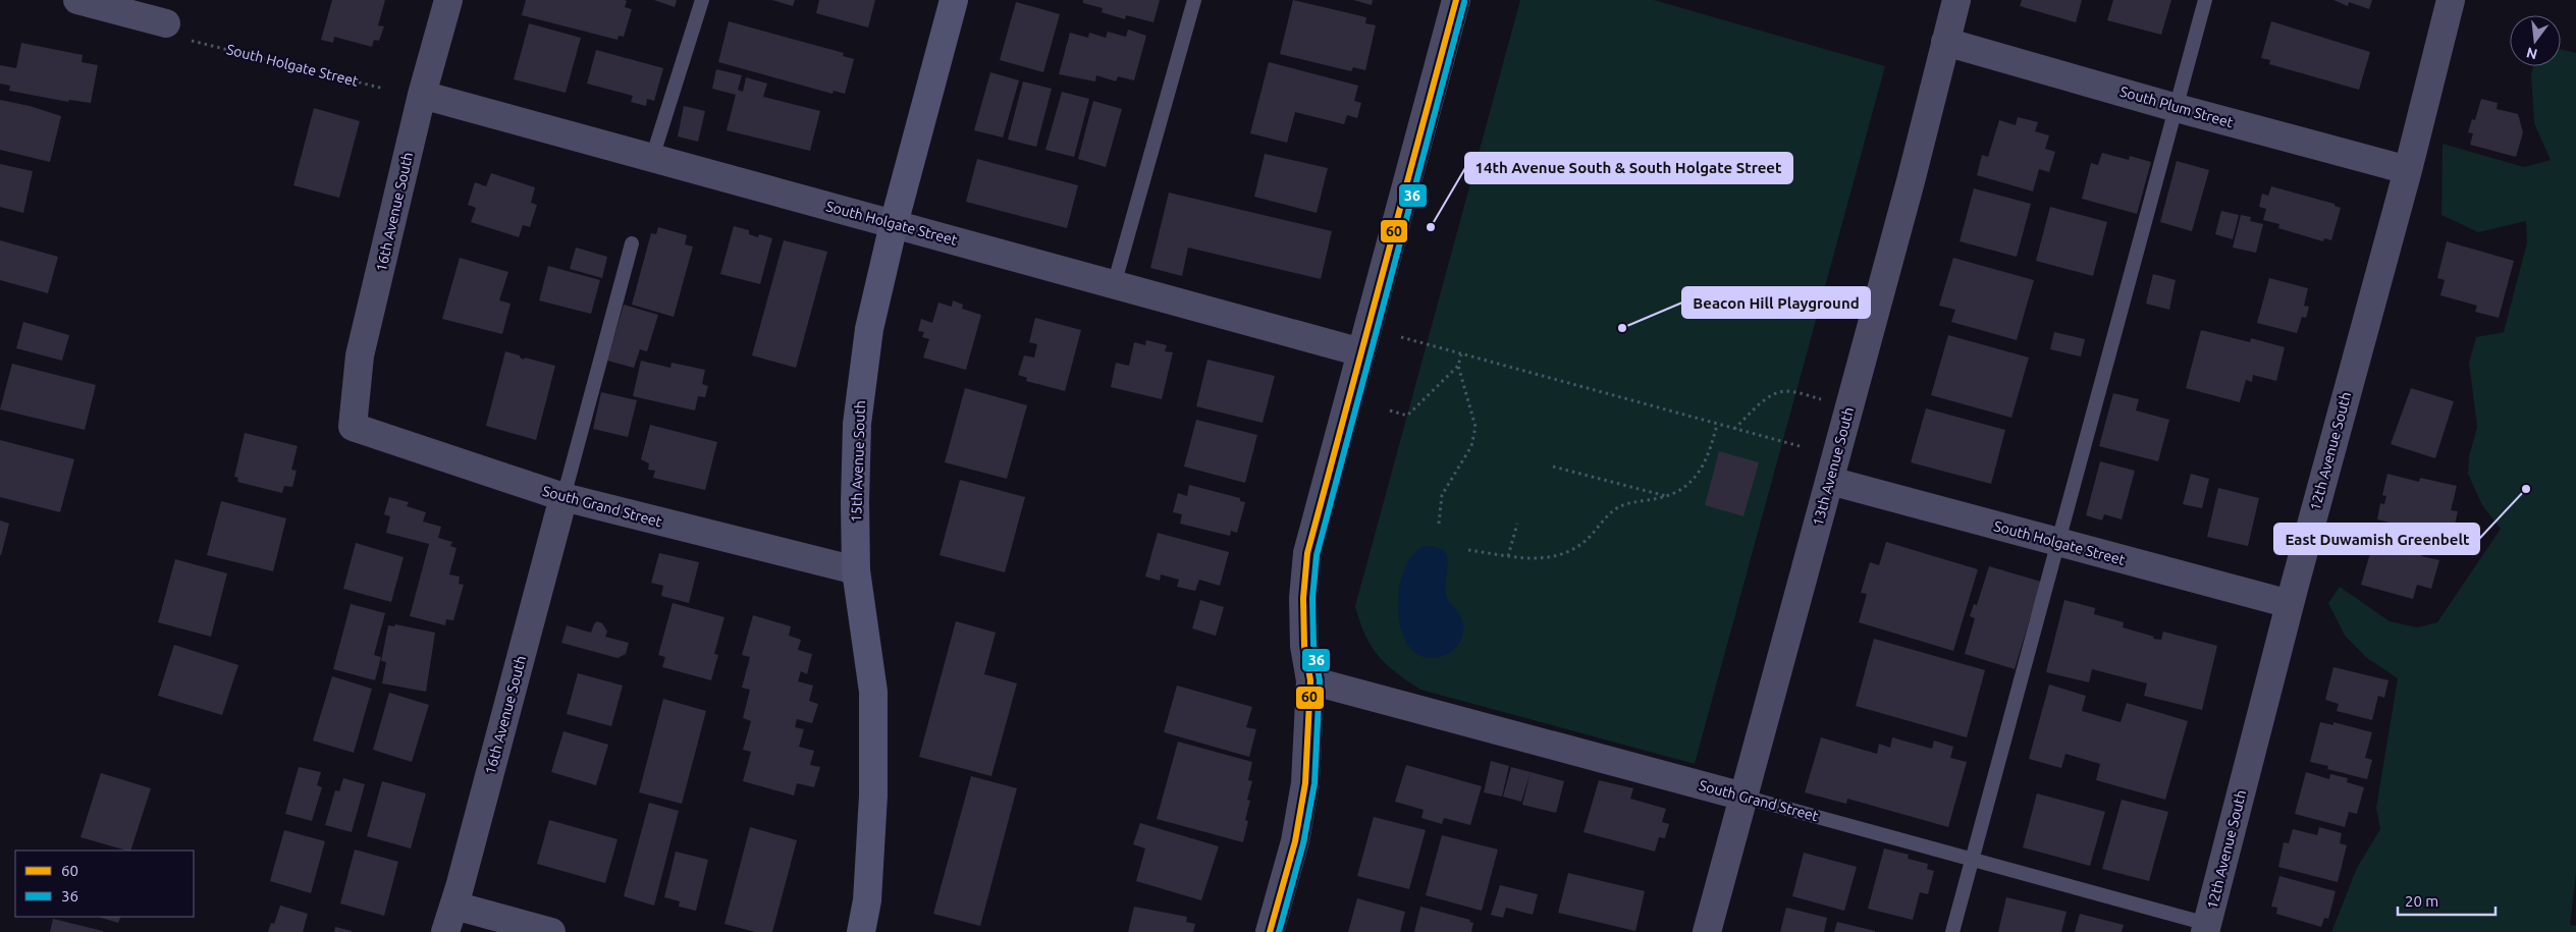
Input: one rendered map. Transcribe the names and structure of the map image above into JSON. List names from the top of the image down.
{
  "streets": {
    "main road": ["15th Avenue South"],
    "street": [
      "South Holgate Street",
      "South Plum Street",
      "16th Avenue South",
      "12th Avenue South",
      "13th Avenue South",
      "South Grand Street"
    ]
  },
  "crossings": [
    ["South Holgate Street", "16th Avenue South"],
    ["South Holgate Street", "12th Avenue South"],
    ["South Holgate Street", "15th Avenue South"],
    ["South Holgate Street", "13th Avenue South"],
    ["South Plum Street", "12th Avenue South"],
    ["South Plum Street", "13th Avenue South"],
    ["16th Avenue South", "South Grand Street"],
    ["12th Avenue South", "South Grand Street"],
    ["15th Avenue South", "South Grand Street"],
    ["13th Avenue South", "South Grand Street"]
  ],
  "places": ["14th Avenue South & South Holgate Street", "Beacon Hill Playground", "East Duwamish Greenbelt"],
  "lines": ["transit line 60", "transit line 36"],
  "legend": ["60", "36"],
  "scale_bar": "20 m",
  "north": "bottom"
}
